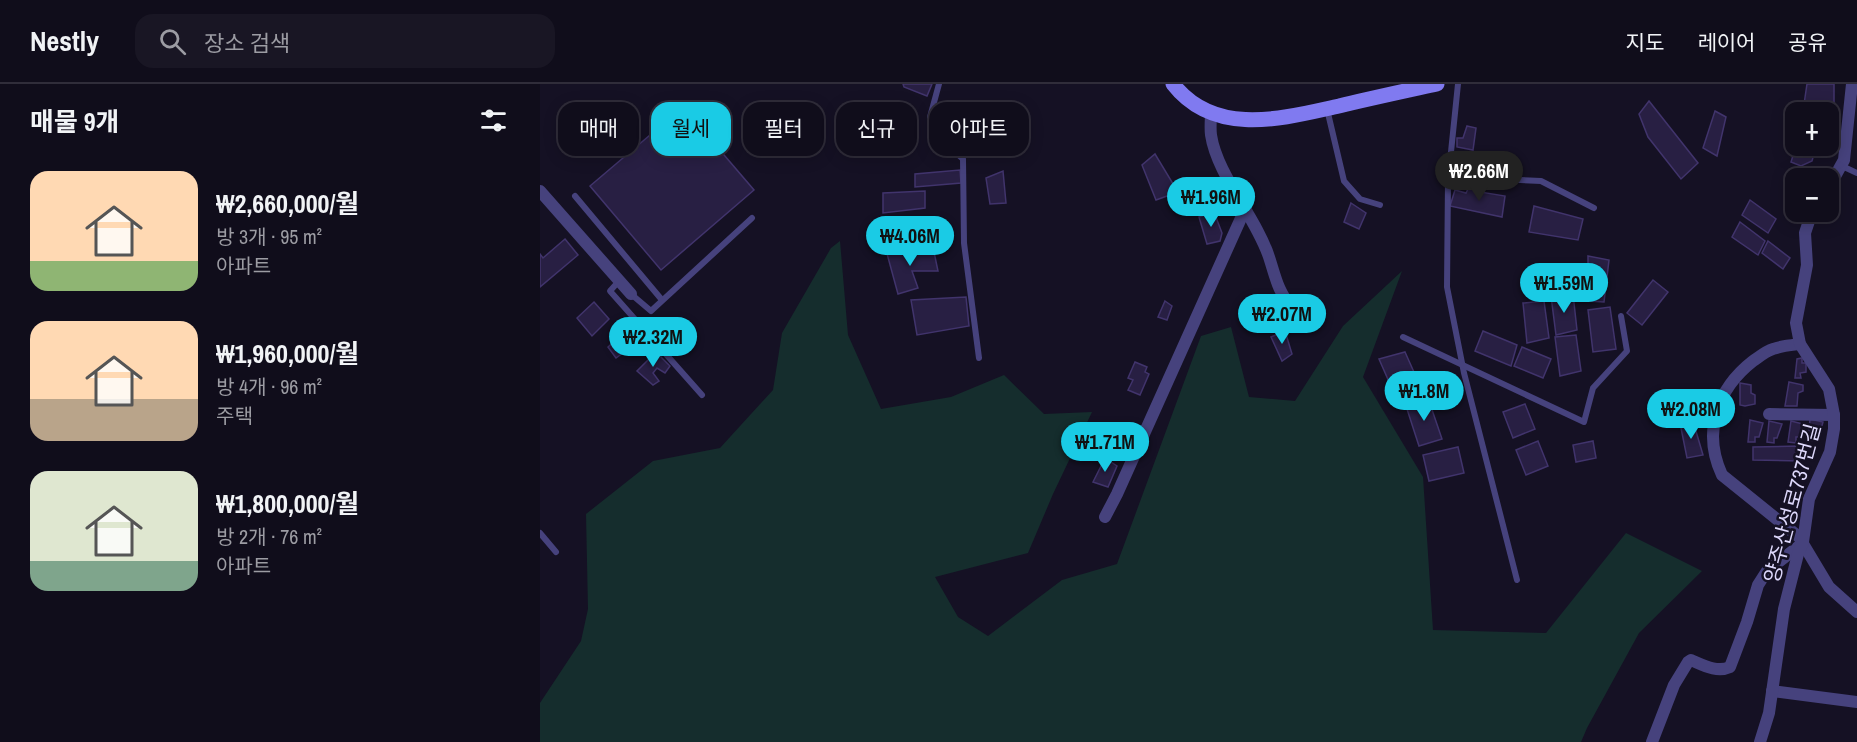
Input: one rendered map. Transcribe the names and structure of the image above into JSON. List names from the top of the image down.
{
  "streets": {
    "street": ["양주산성로737번길"]
  },
  "page": {
    "header": "Nestly",
    "search": "장소 검색",
    "nav": ["지도", "레이어", "공유"],
    "heading": "매물 9개",
    "map_buttons": ["+", "−"],
    "chip": [
      "매매",
      "월세",
      "필터",
      "신규",
      "아파트"
    ],
    "price": [
      "₩2.66M",
      "₩1.96M",
      "₩4.06M",
      "₩1.59M",
      "₩2.07M",
      "₩2.32M",
      "₩1.8M",
      "₩2.08M",
      "₩1.71M"
    ],
    "list": [
      {
        "name": "₩2,660,000/월",
        "note": "방 3개 · 95 m² · 아파트"
      },
      {
        "name": "₩1,960,000/월",
        "note": "방 4개 · 96 m² · 주택"
      },
      {
        "name": "₩1,800,000/월",
        "note": "방 2개 · 76 m² · 아파트"
      }
    ]
  }
}
